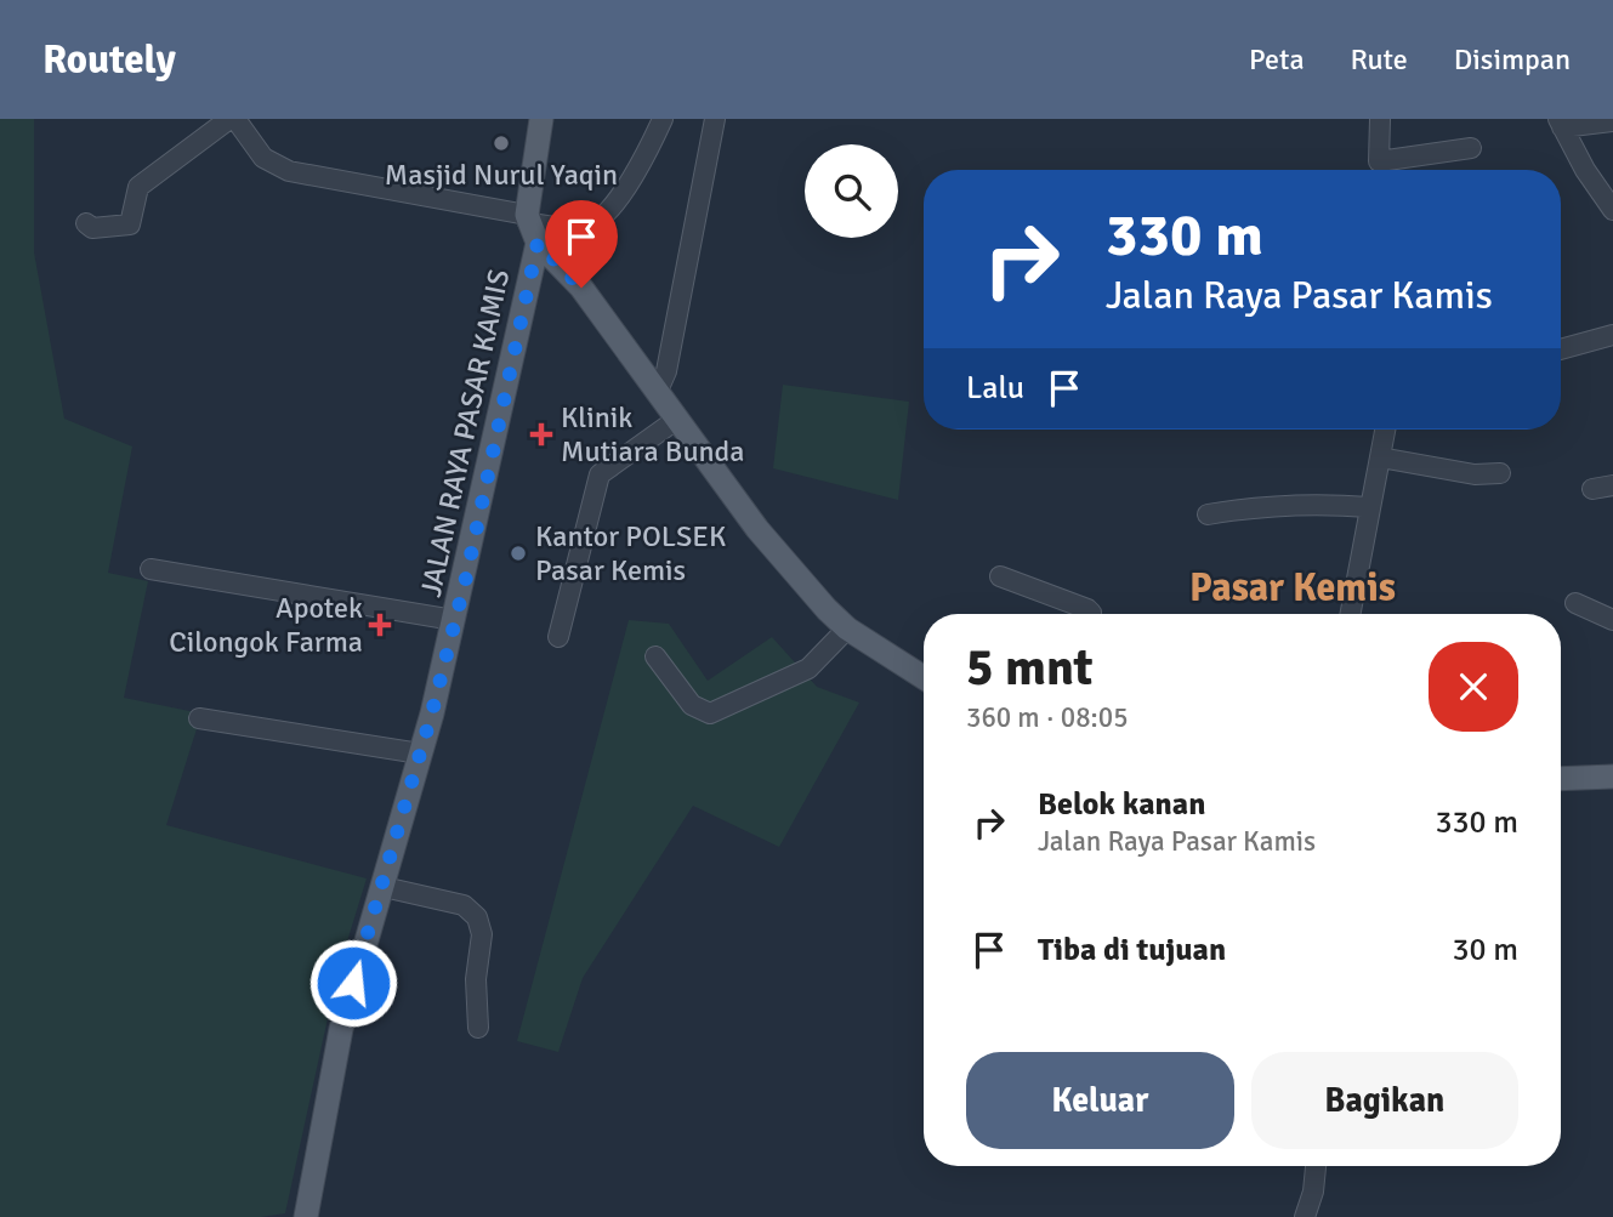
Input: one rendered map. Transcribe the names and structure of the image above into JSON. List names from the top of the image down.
{
  "streets": {
    "main road": ["JALAN RAYA PASAR KAMIS"]
  },
  "districts": ["Pasar Kemis"],
  "places": {
    "other": ["Masjid Nurul Yaqin", "Kantor POLSEK Pasar Kemis"],
    "health": ["Klinik Mutiara Bunda", "Apotek Cilongok Farma"]
  },
  "page": {
    "header": "Routely",
    "nav": ["Peta", "Rute", "Disimpan"],
    "turn": ["330 m", "Jalan Raya Pasar Kamis"],
    "then": "Lalu",
    "heading": ["5 mnt", "360 m · 08:05"],
    "list": [
      {
        "name": "Belok kanan",
        "note": "Jalan Raya Pasar Kamis",
        "value": "330 m"
      },
      {
        "name": "Tiba di tujuan",
        "value": "30 m"
      }
    ],
    "buttons": ["Keluar", "Bagikan"]
  }
}
